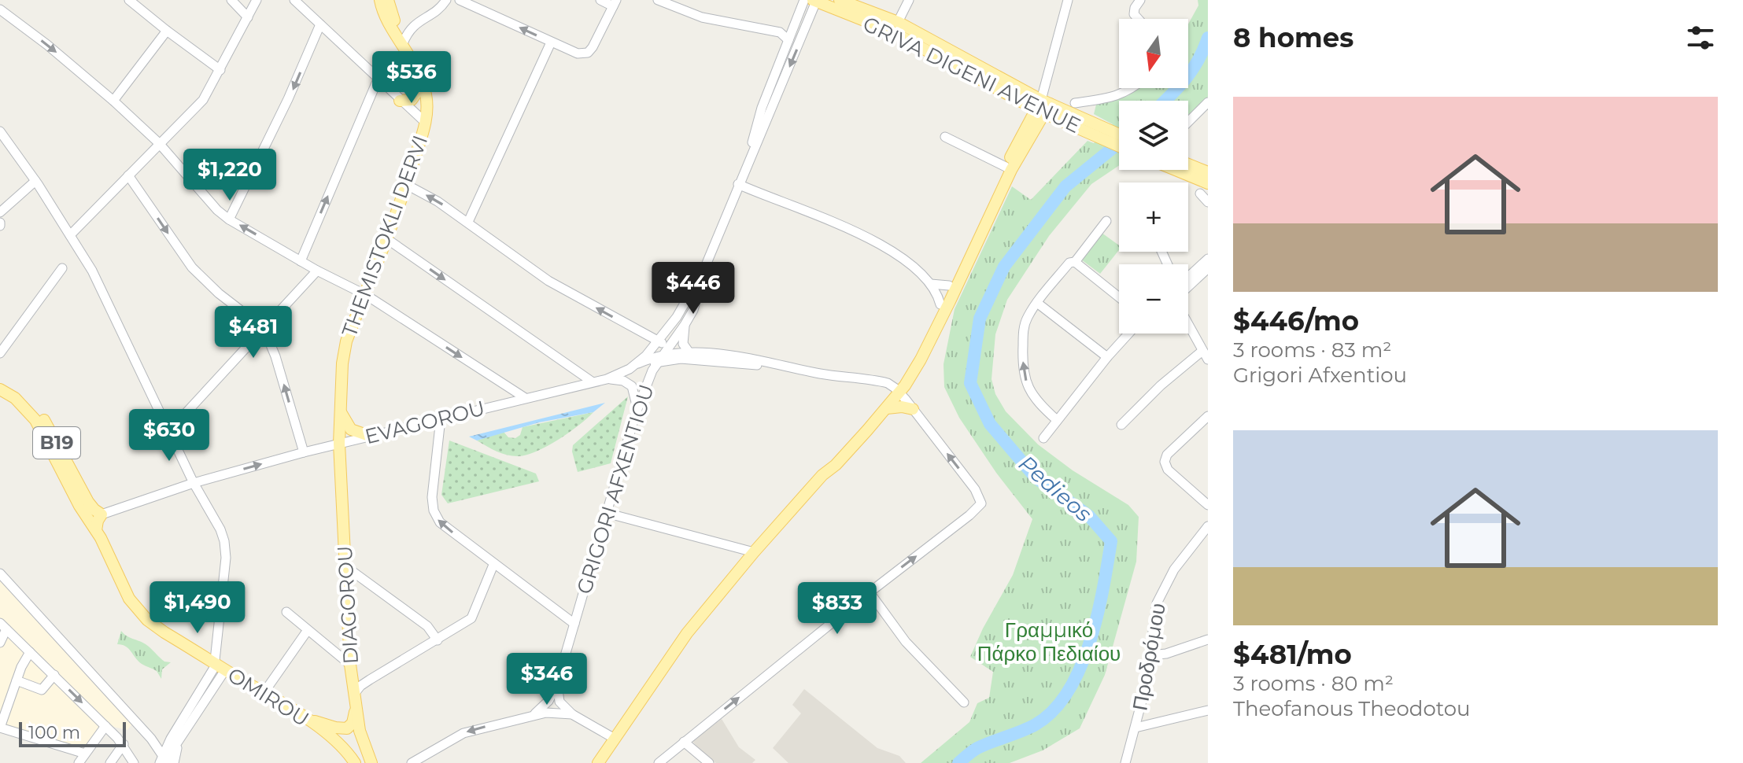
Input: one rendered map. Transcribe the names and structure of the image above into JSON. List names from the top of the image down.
{
  "streets": {
    "main road": [
      "GRIVA DIGENI AVENUE",
      "THEMISTOKLI DERVI",
      "B19",
      "DIAGOROU",
      "OMIROU"
    ],
    "street": ["EVAGOROU", "GRIGORI AFXENTIOU", "Προδρόμου"]
  },
  "crossings": [
    ["THEMISTOKLI DERVI", "EVAGOROU"],
    ["THEMISTOKLI DERVI", "DIAGOROU"],
    ["EVAGOROU", "B19"],
    ["EVAGOROU", "GRIGORI AFXENTIOU"],
    ["EVAGOROU", "DIAGOROU"],
    ["B19", "OMIROU"]
  ],
  "water": ["Pedieos"],
  "parks": ["Γραμμικό Πάρκο Πεδιαίου"],
  "scale_bar": "100 m",
  "north": "bottom",
  "page": {
    "heading": "8 homes",
    "map_buttons": ["+", "−"],
    "price": [
      "$536",
      "$1,220",
      "$446",
      "$481",
      "$630",
      "$1,490",
      "$833",
      "$346"
    ],
    "list": [
      {
        "name": "$446/mo",
        "note": "3 rooms · 83 m² · Grigori Afxentiou"
      },
      {
        "name": "$481/mo",
        "note": "3 rooms · 80 m² · Theofanous Theodotou"
      }
    ],
    "scale": "100 m"
  }
}
